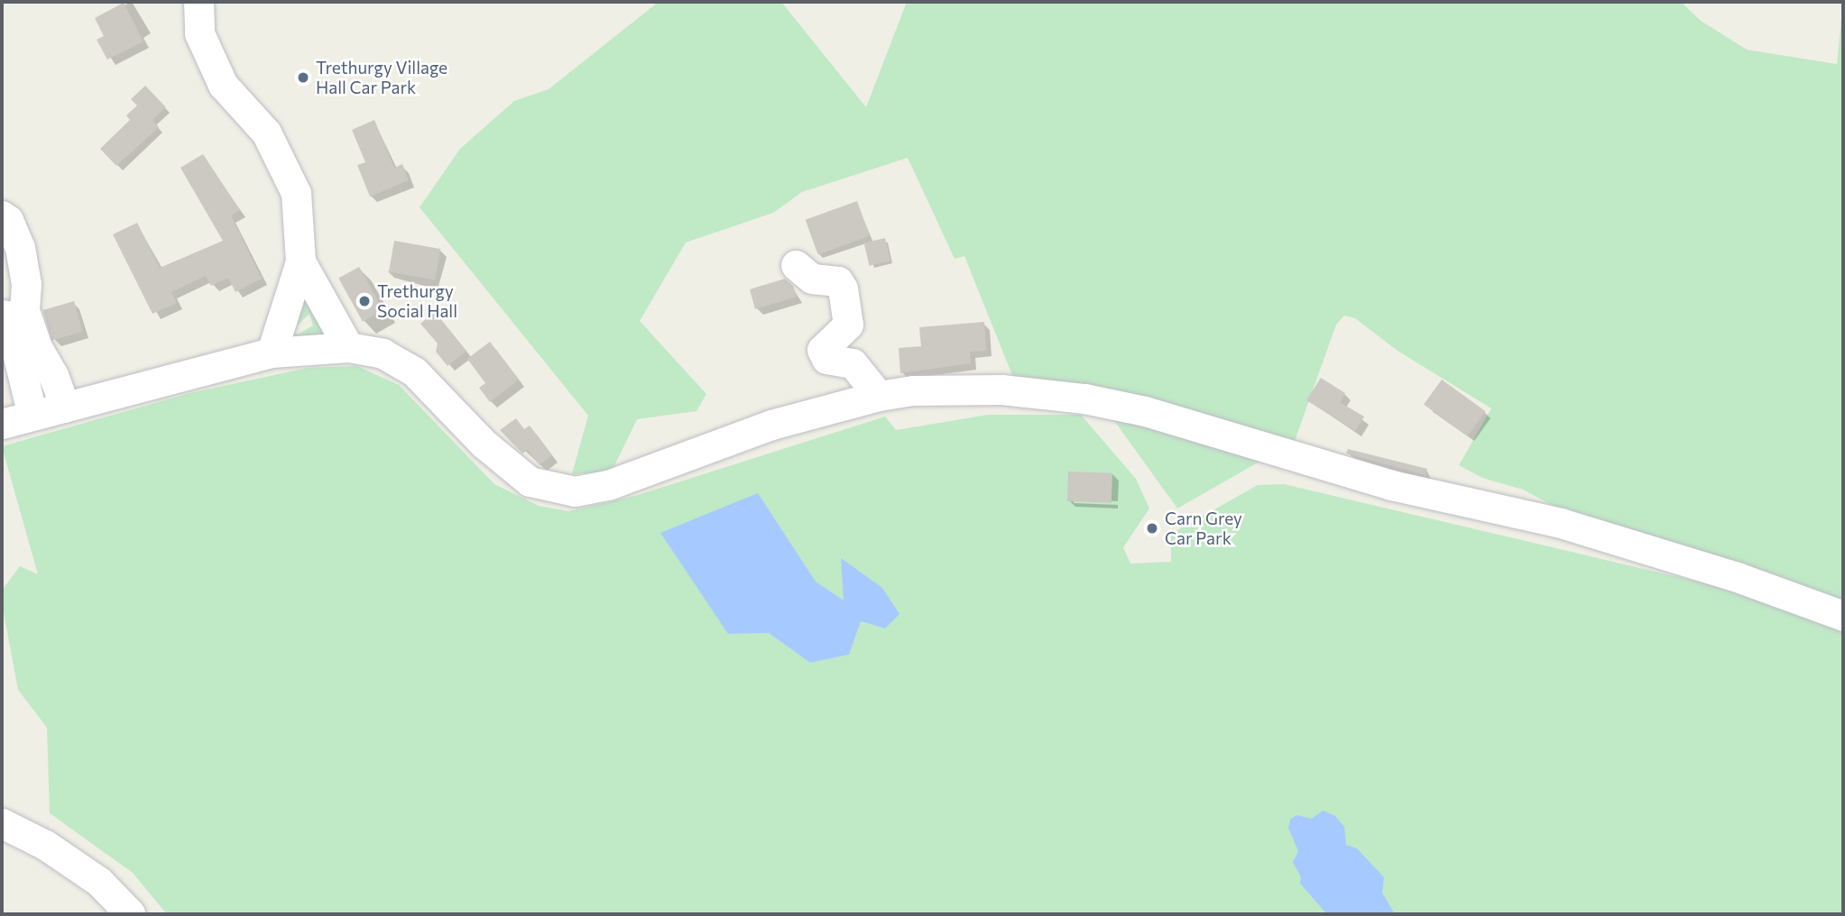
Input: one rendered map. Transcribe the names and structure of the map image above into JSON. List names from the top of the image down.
{
  "places": ["Trethurgy Village Hall Car Park", "Trethurgy Social Hall", "Carn Grey Car Park"]
}
